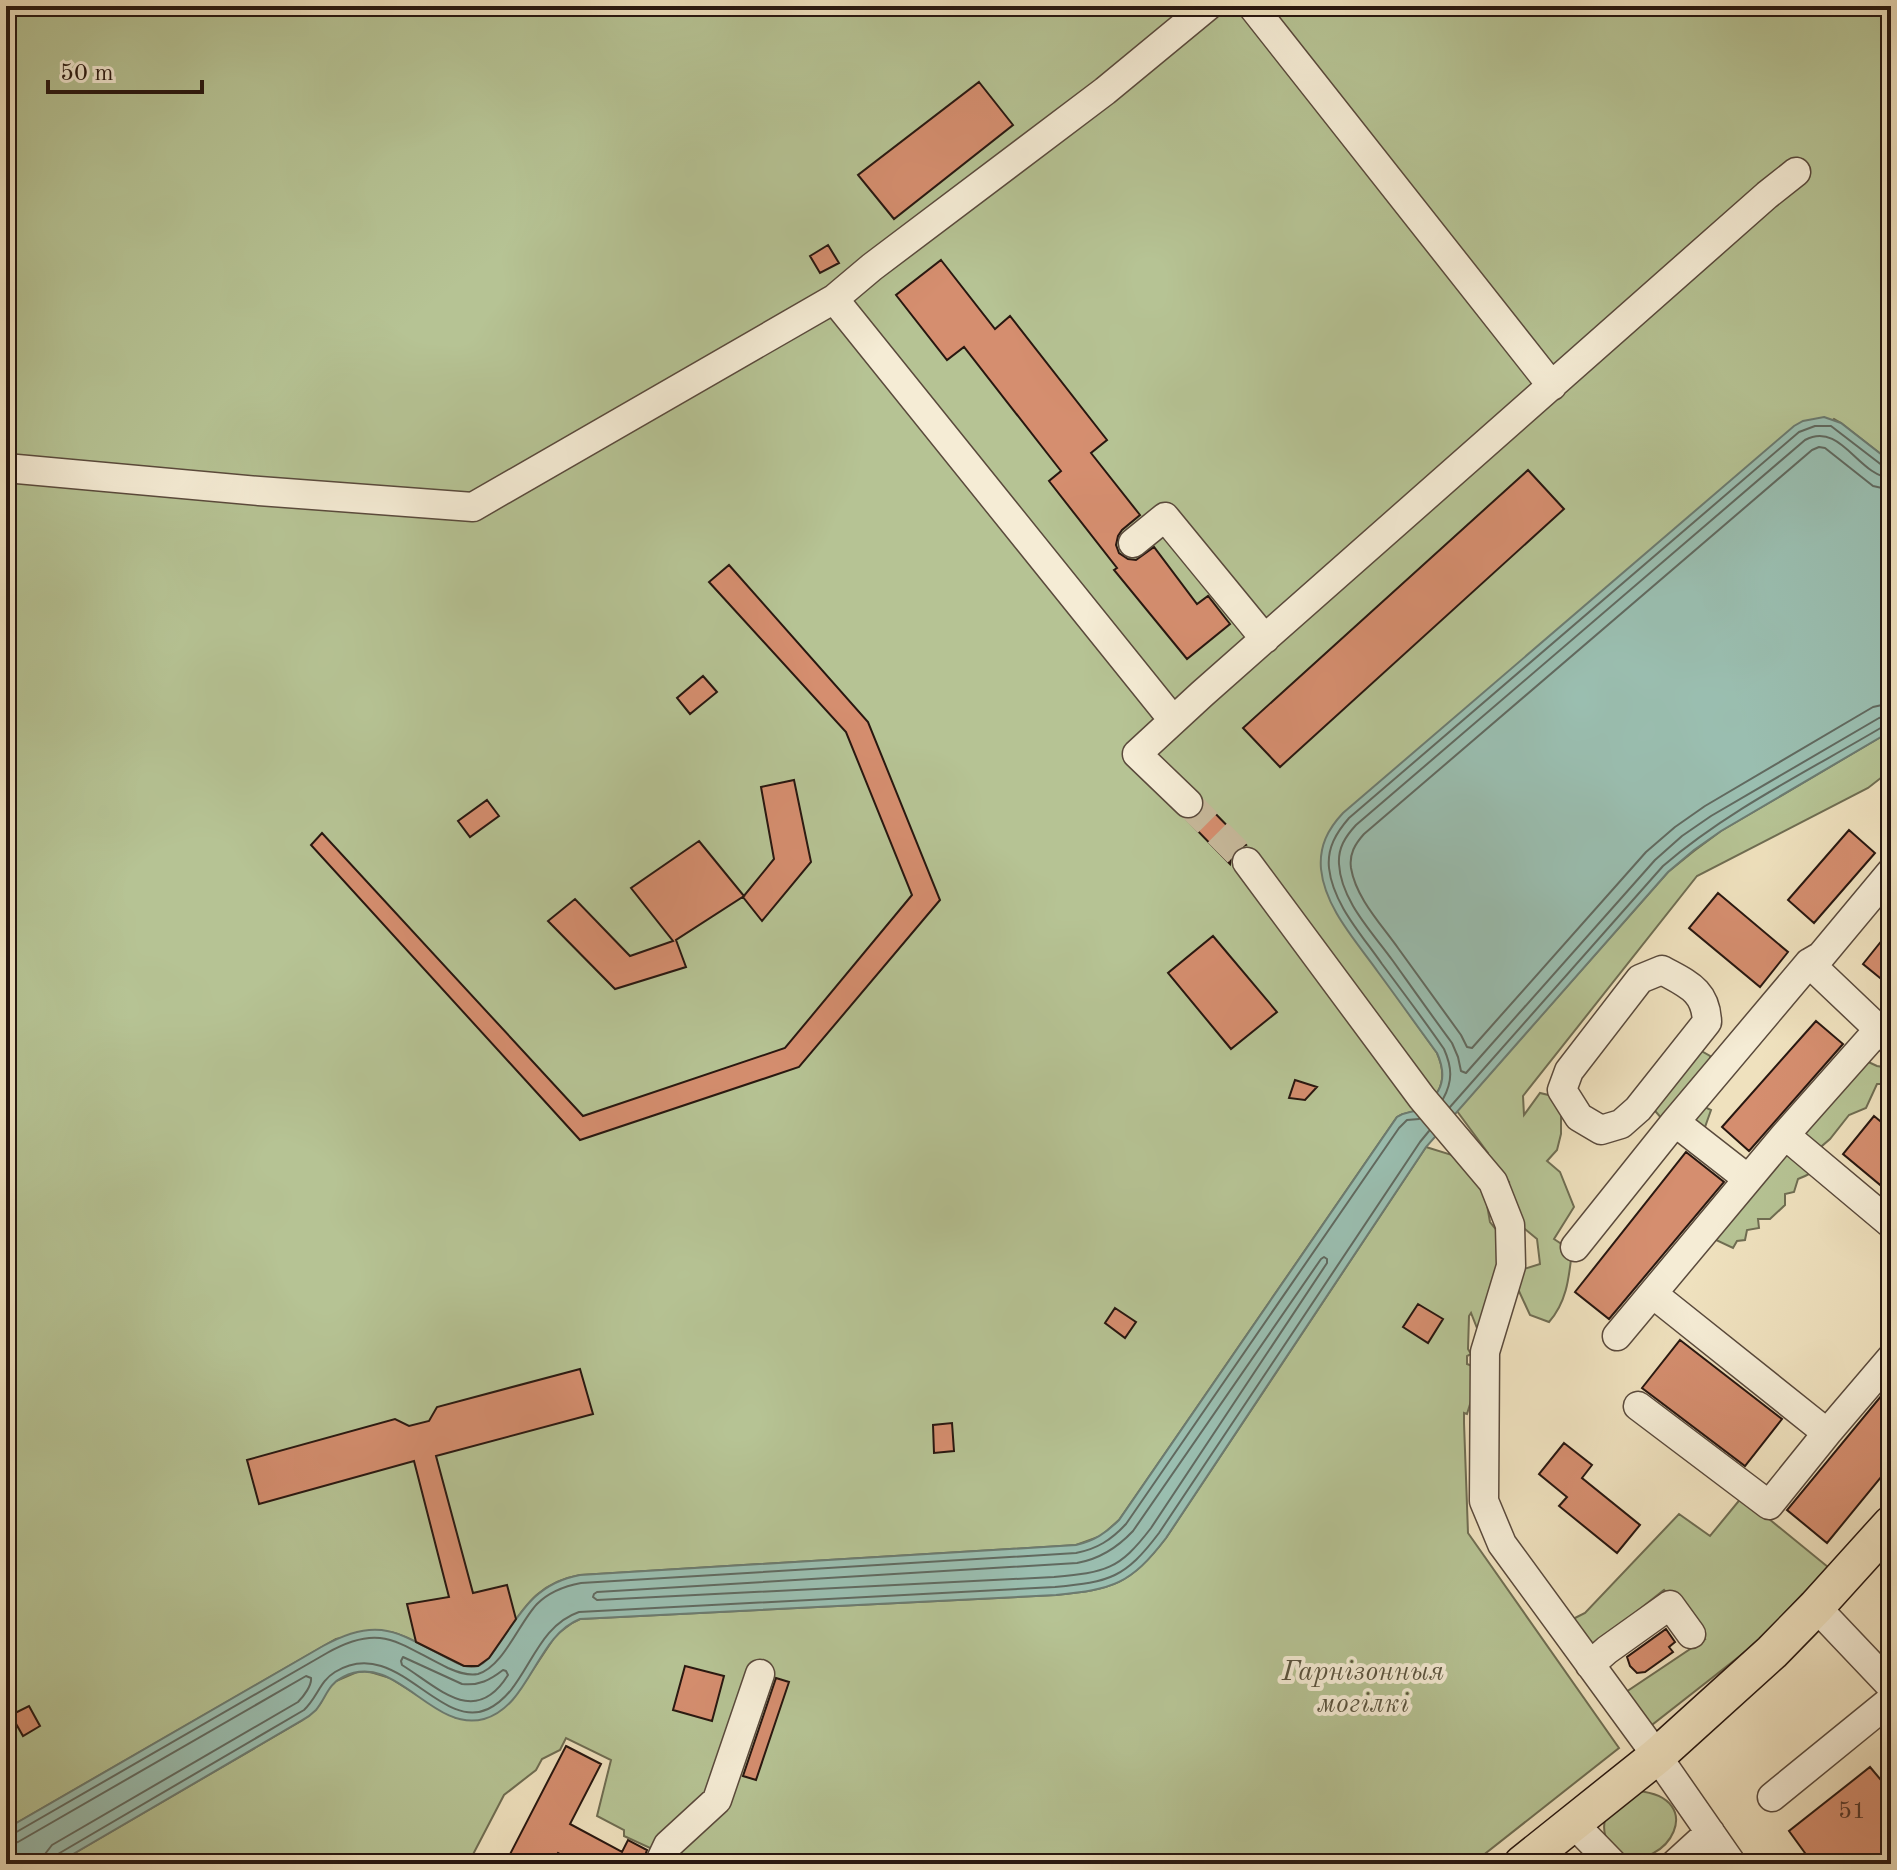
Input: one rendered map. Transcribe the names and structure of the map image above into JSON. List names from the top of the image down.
{
  "parks": ["Гарнізонныя могілкі"],
  "house_numbers": ["51"],
  "scale_bar": "50 m"
}
